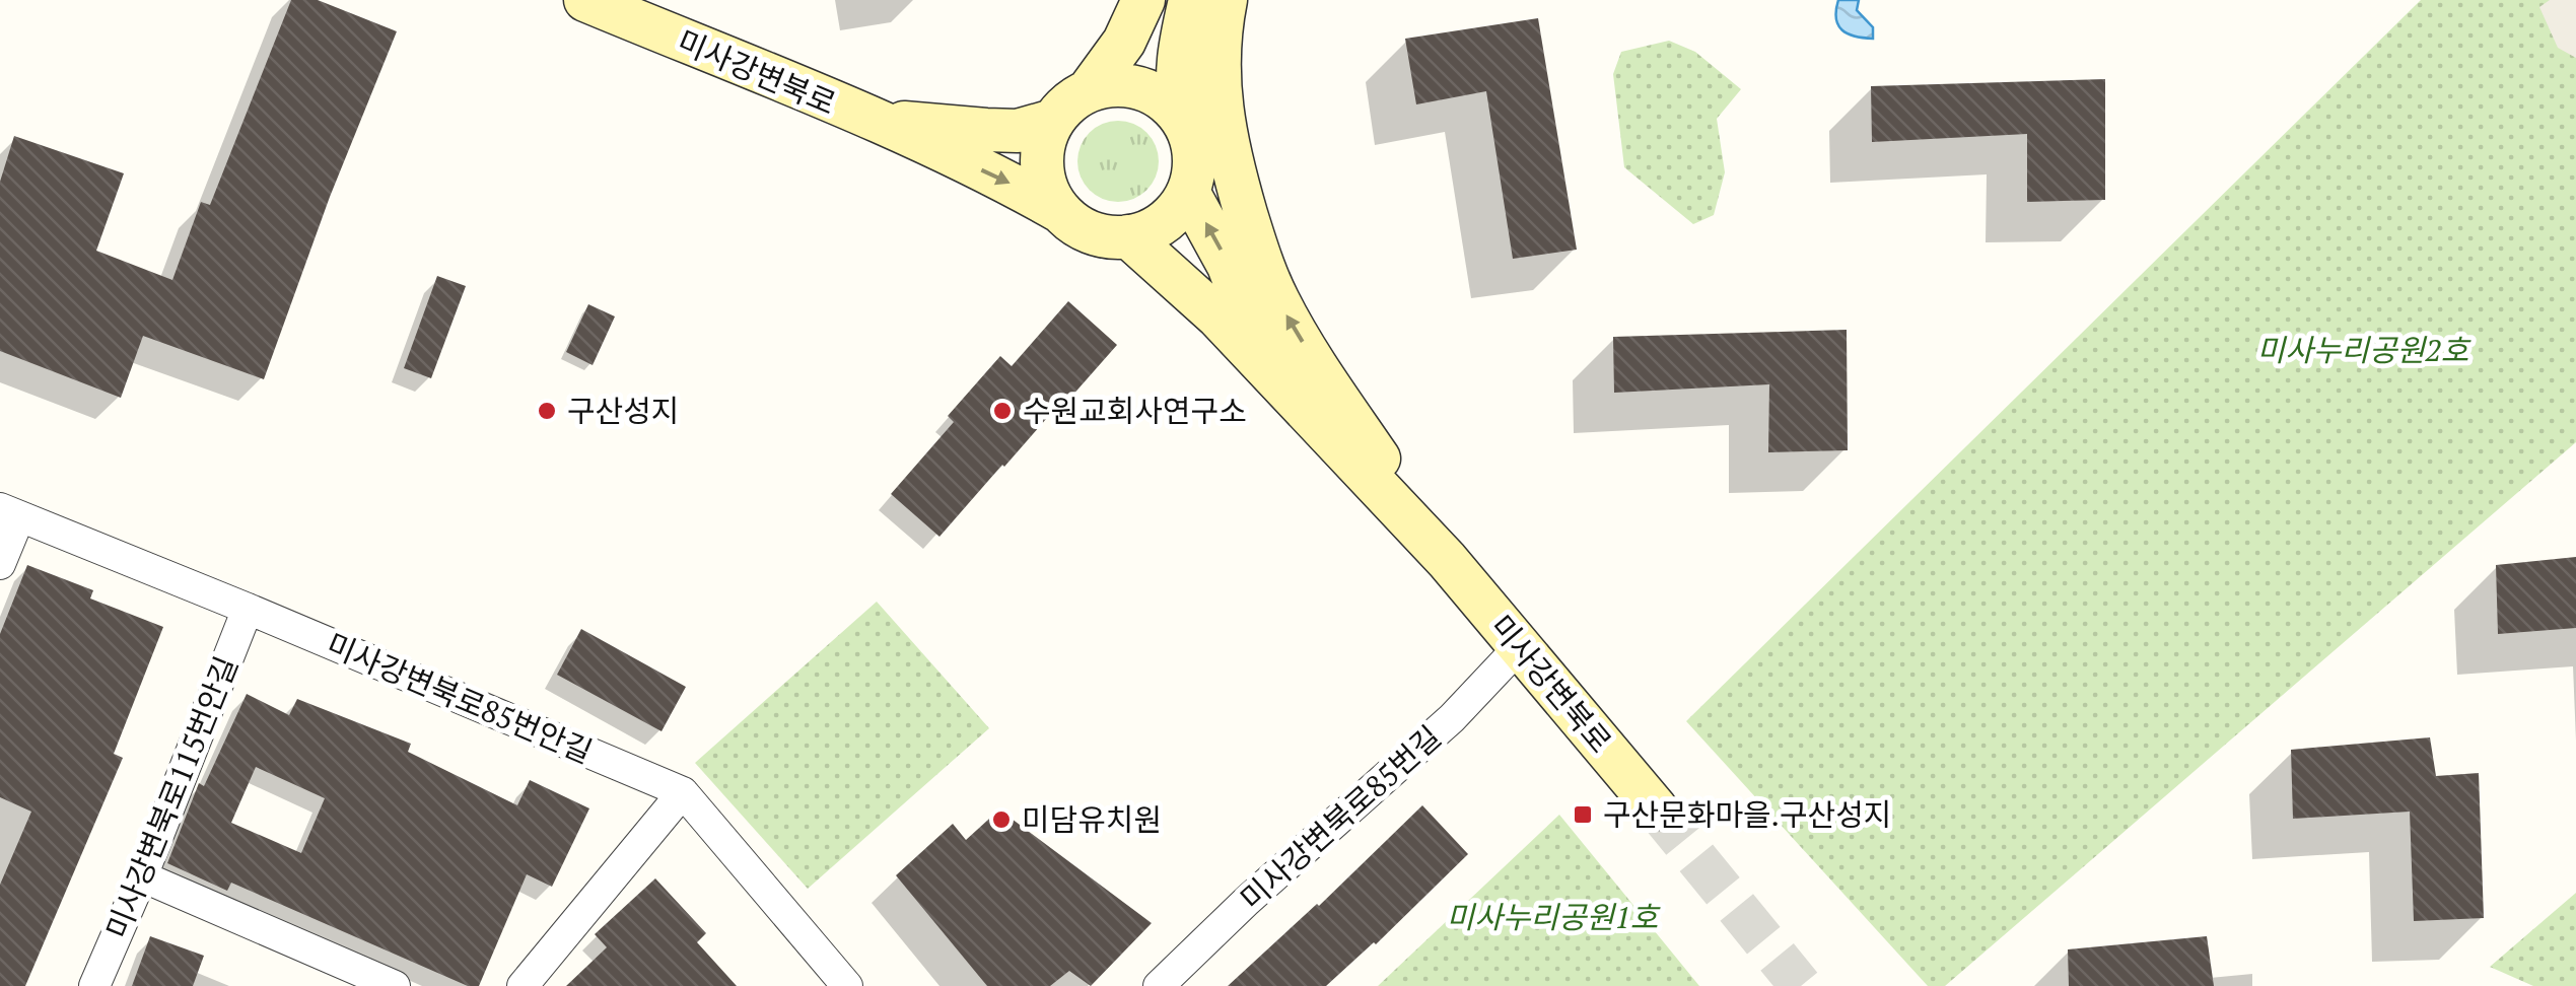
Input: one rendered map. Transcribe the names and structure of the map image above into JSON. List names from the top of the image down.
{
  "streets": {
    "main road": ["미사강변북로"],
    "street": ["미사강변북로85번안길", "미사강변북로115번안길", "미사강변북로85번길"]
  },
  "crossings": [
    ["미사강변북로", "미사강변북로85번길"],
    ["미사강변북로85번안길", "미사강변북로115번안길"]
  ],
  "parks": ["미사누리공원2호", "미사누리공원1호"],
  "places": {
    "other": ["구산성지", "수원교회사연구소", "미담유치원"],
    "transit": ["구산문화마을.구산성지"]
  }
}
